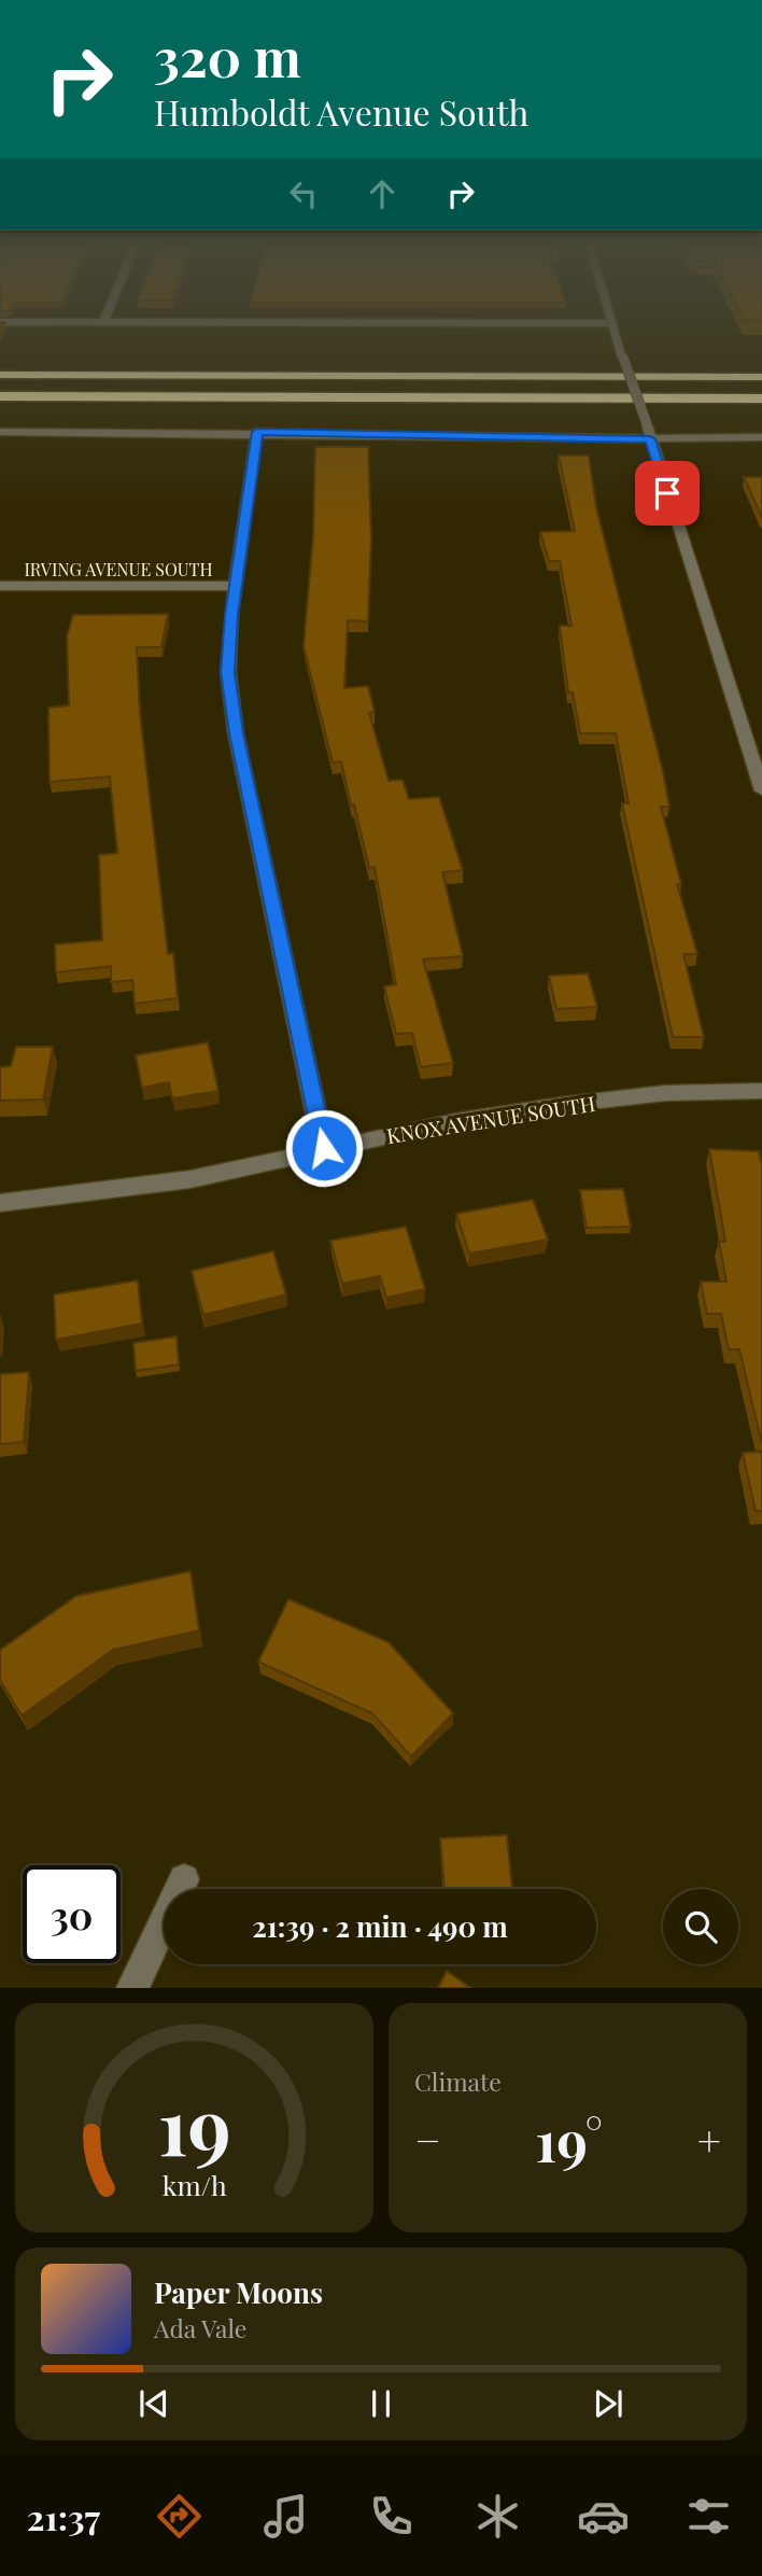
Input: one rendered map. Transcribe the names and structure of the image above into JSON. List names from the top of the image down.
{
  "streets": {
    "street": ["IRVING AVENUE SOUTH", "KNOX AVENUE SOUTH"]
  },
  "page": {
    "turn": ["320 m", "Humboldt Avenue South"],
    "limit": "30",
    "trip": "21:39 · 2 min · 490 m",
    "tile": "Climate",
    "heat": ["−", "19°", "+"],
    "song": ["Paper Moons", "Ada Vale"],
    "tabs": "21:37",
    "gauge": ["19", "km/h"]
  }
}
